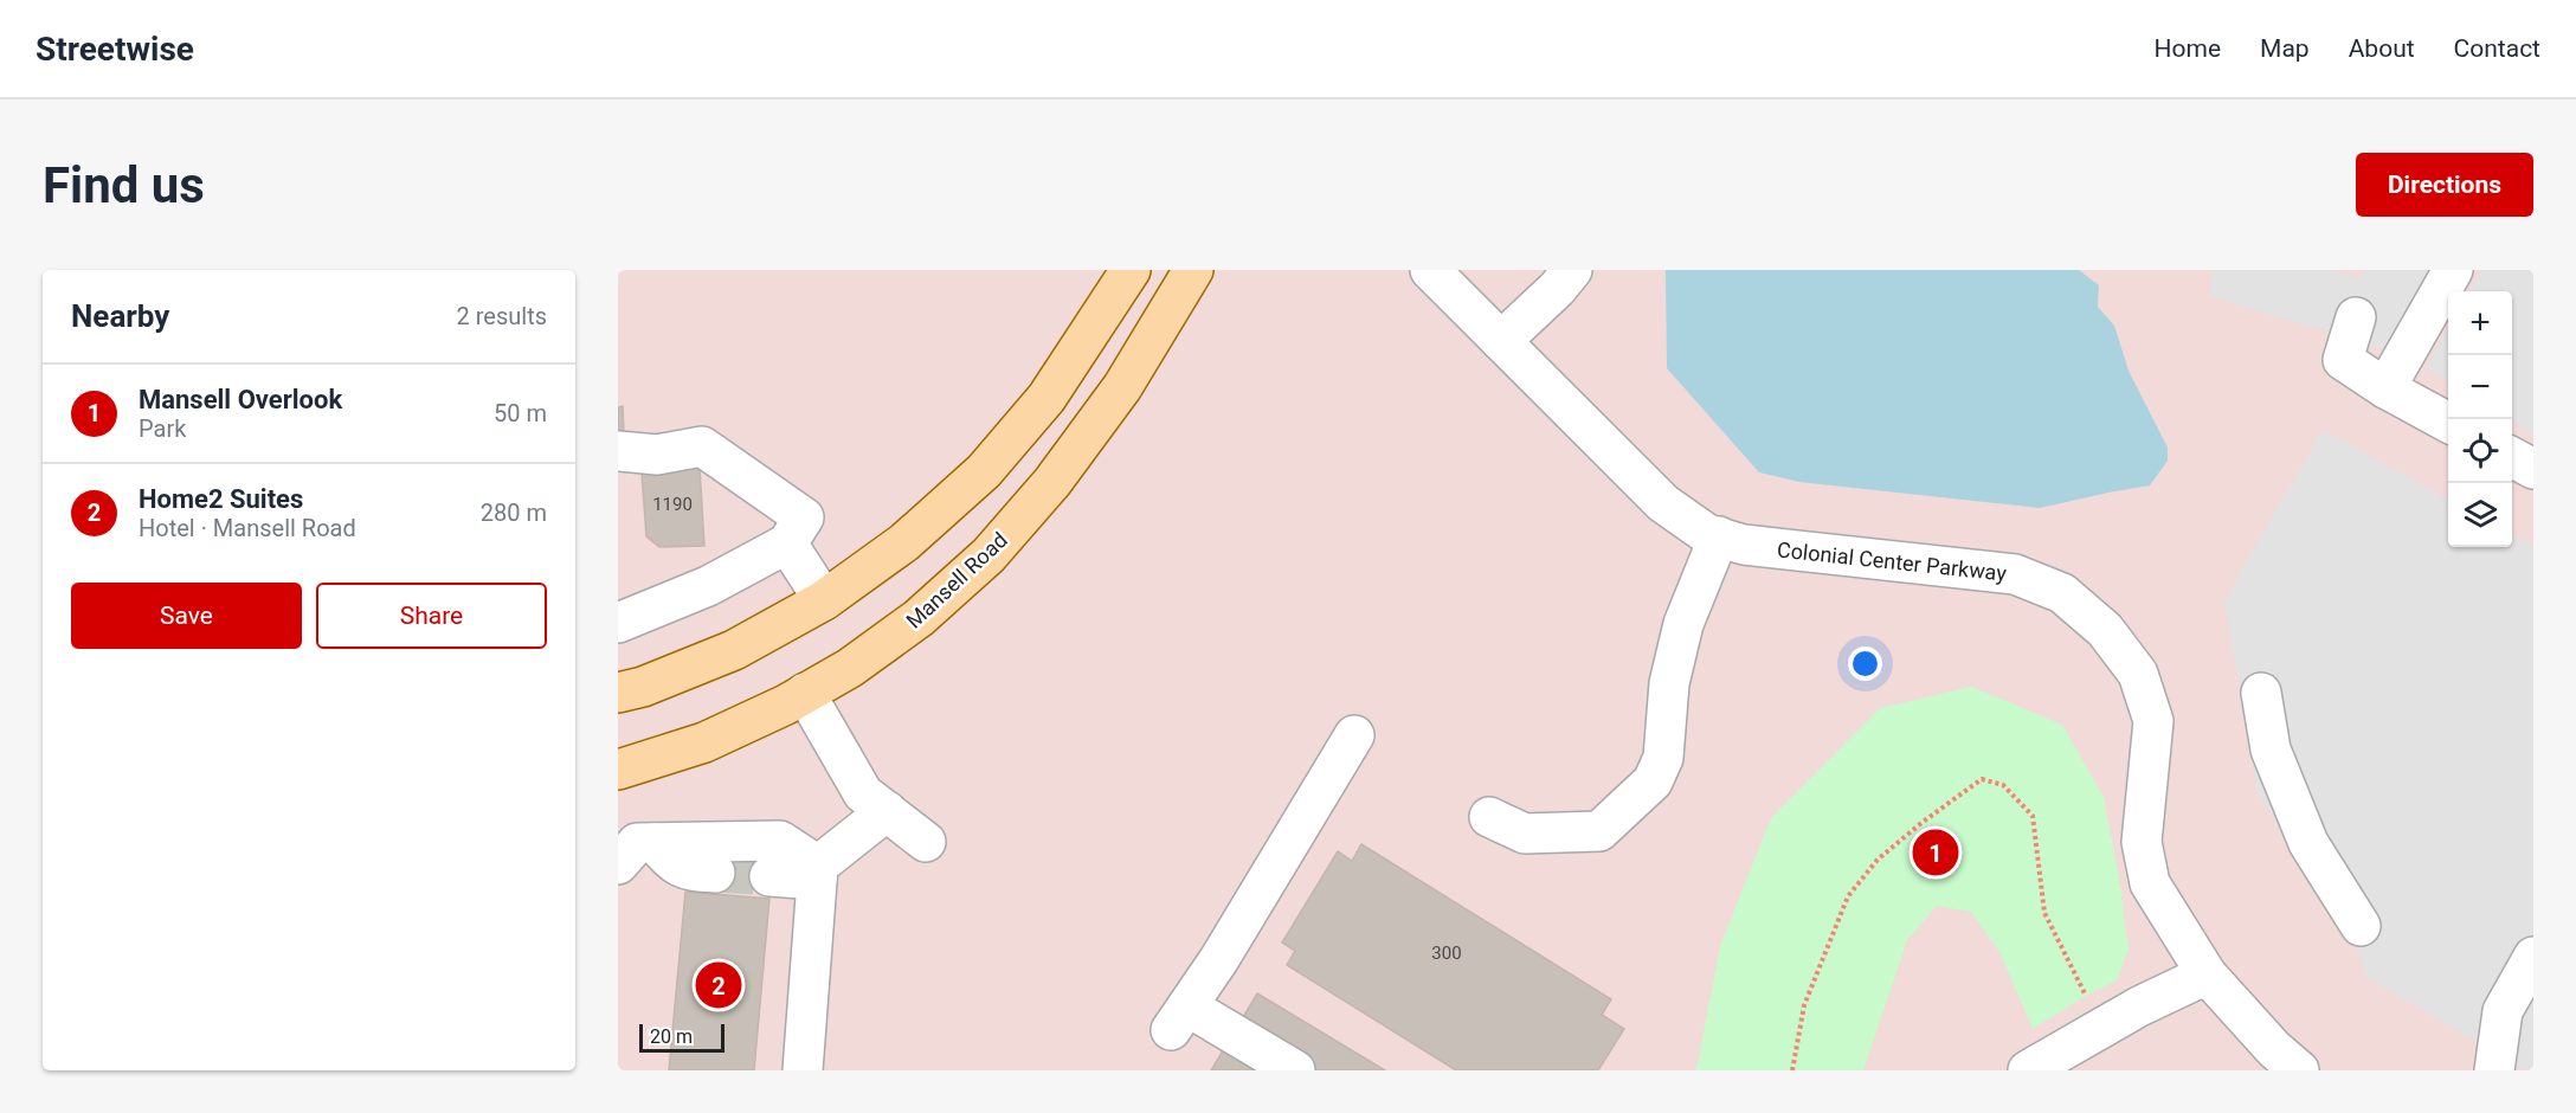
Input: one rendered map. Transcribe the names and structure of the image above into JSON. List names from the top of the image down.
{
  "streets": {
    "main road": ["Mansell Road"],
    "street": ["Colonial Center Parkway"]
  },
  "house_numbers": ["1190", "300"],
  "scale_bar": "20 m",
  "page": {
    "header": "Streetwise",
    "nav": [
      "Home",
      "Map",
      "About",
      "Contact"
    ],
    "buttons": [
      "Directions",
      ["Save", "Share"]
    ],
    "title": "Find us",
    "heading": ["Nearby", "2 results"],
    "map_buttons": ["+", "−"],
    "list": [
      {
        "mark": "1",
        "name": "Mansell Overlook",
        "note": "Park",
        "value": "50 m"
      },
      {
        "mark": "2",
        "name": "Home2 Suites",
        "note": "Hotel · Mansell Road",
        "value": "280 m"
      }
    ],
    "pins": ["1", "2"],
    "scale": "20 m"
  }
}
